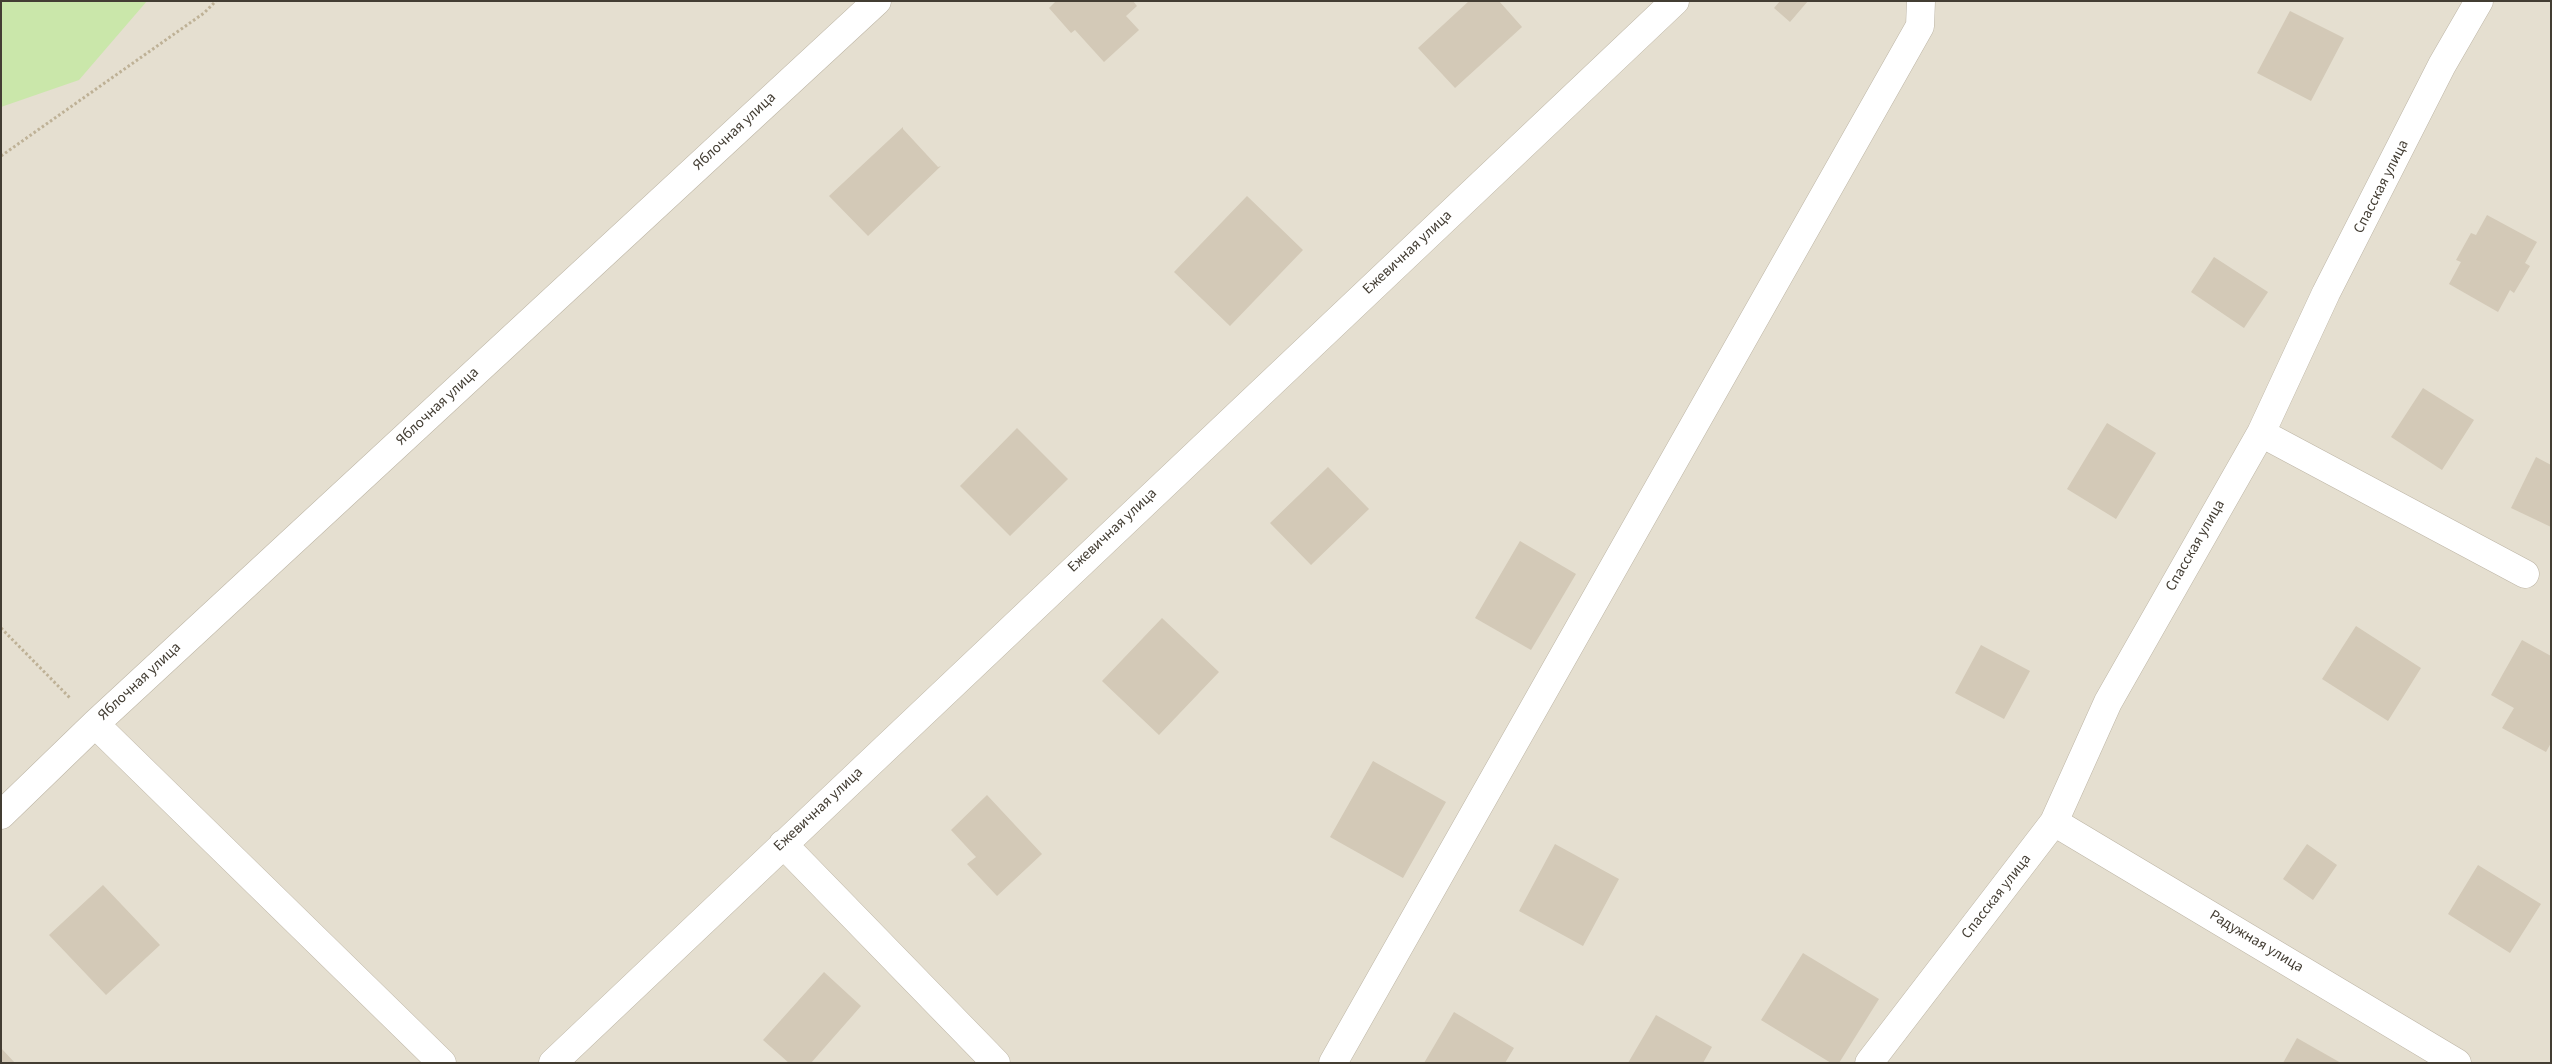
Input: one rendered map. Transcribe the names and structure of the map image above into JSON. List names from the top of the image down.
{
  "streets": {
    "street": [
      "Яблочная улица",
      "Спасская улица",
      "Ежевичная улица",
      "Радужная улица"
    ]
  },
  "crossings": [
    ["Спасская улица", "Радужная улица"]
  ]
}
